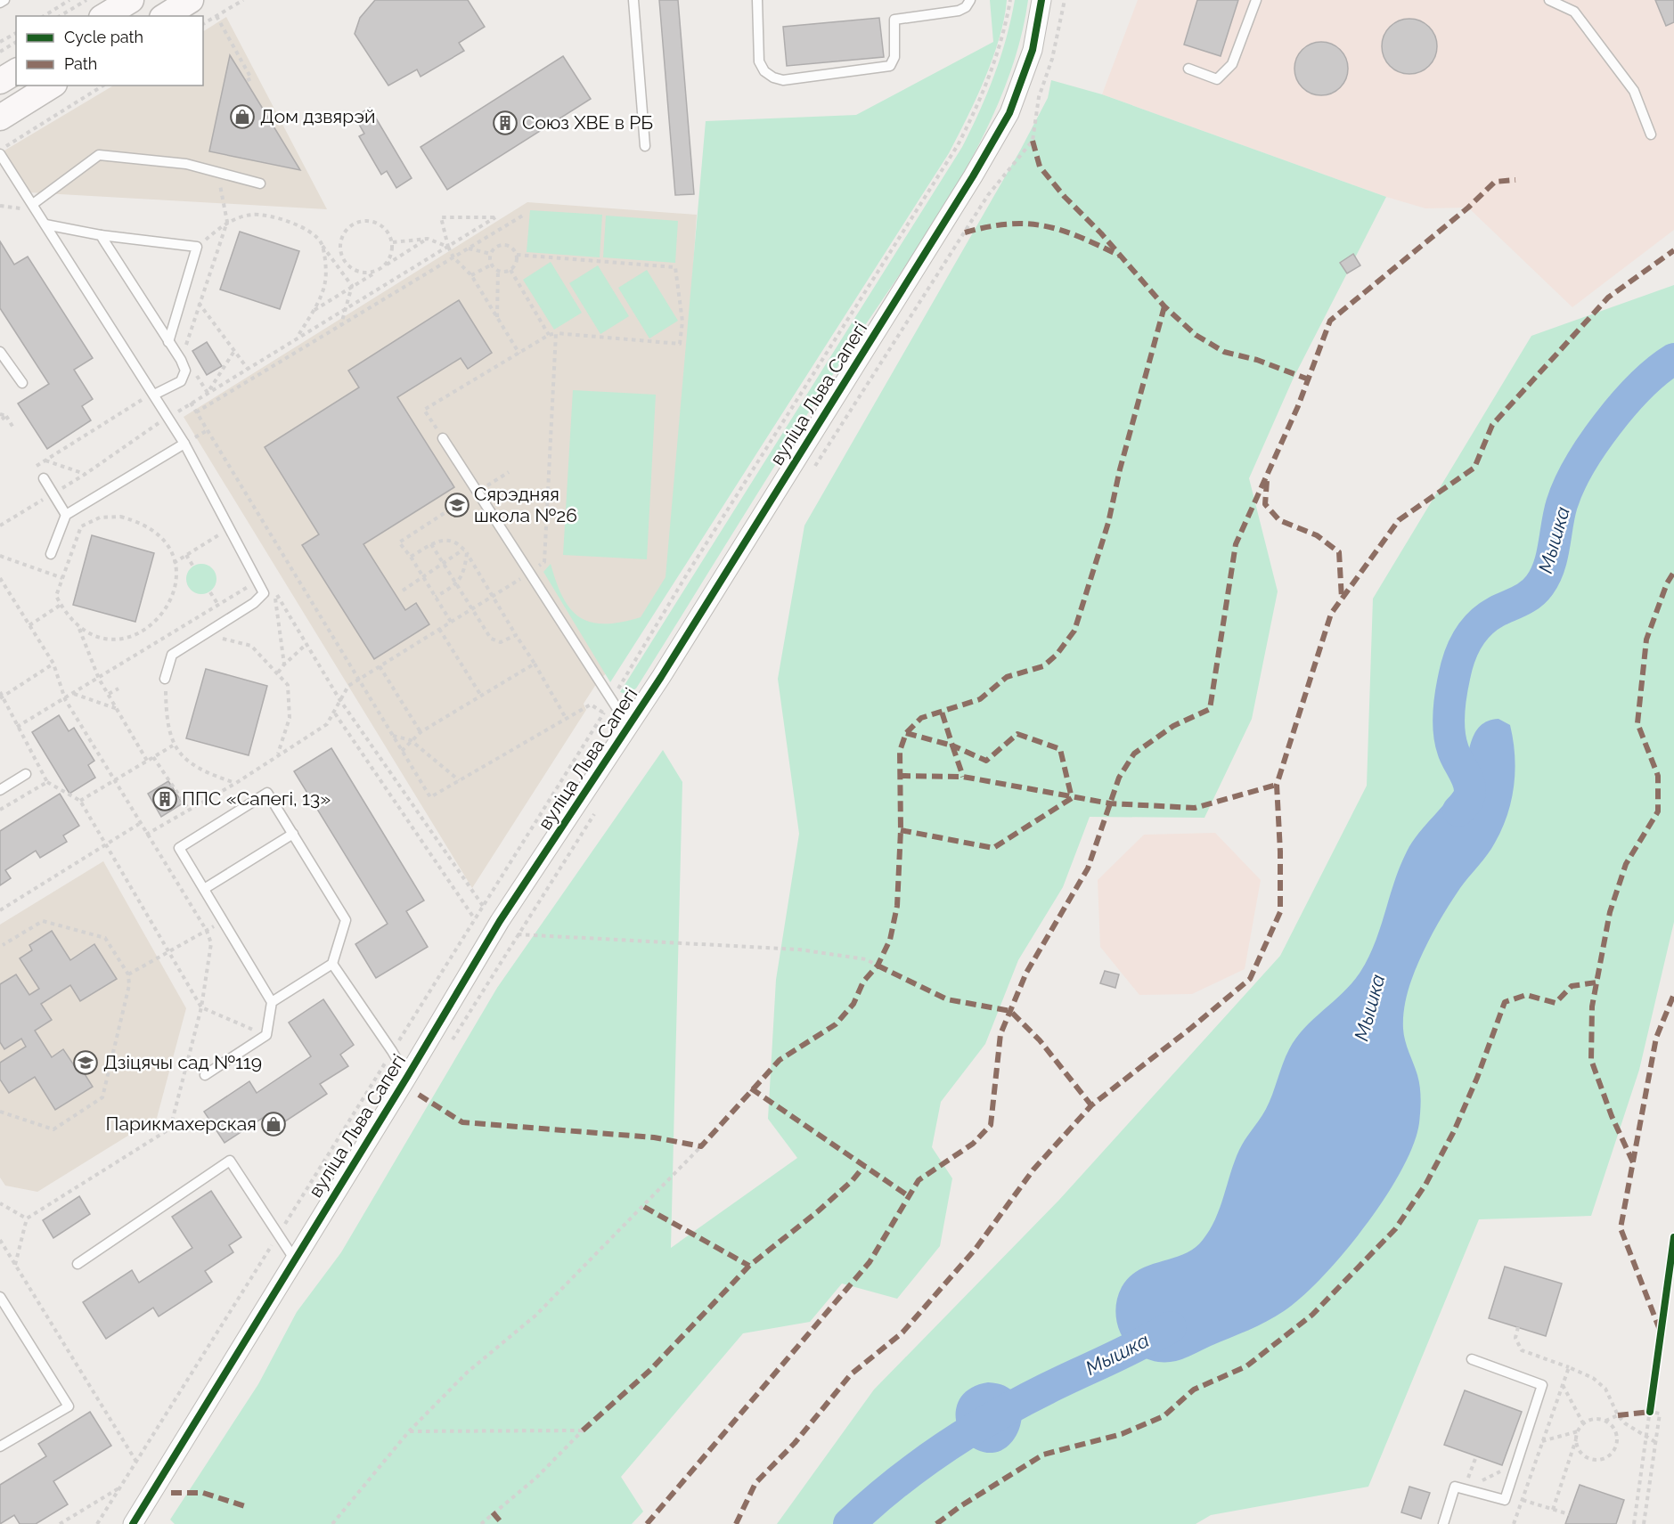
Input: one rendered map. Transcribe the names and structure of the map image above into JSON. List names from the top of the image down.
{
  "streets": {
    "street": ["вуліца Льва Сапегі"]
  },
  "water": ["Мышка"],
  "places": {
    "shop": ["Дом дзвярэй", "Парикмахерская"],
    "building": ["Союз ХВЕ в РБ", "ППС «Сапегі, 13»"],
    "school or university": ["Сярэдняя школа №26", "Дзіцячы сад №119"]
  },
  "legend": ["Cycle path", "Path"]
}
